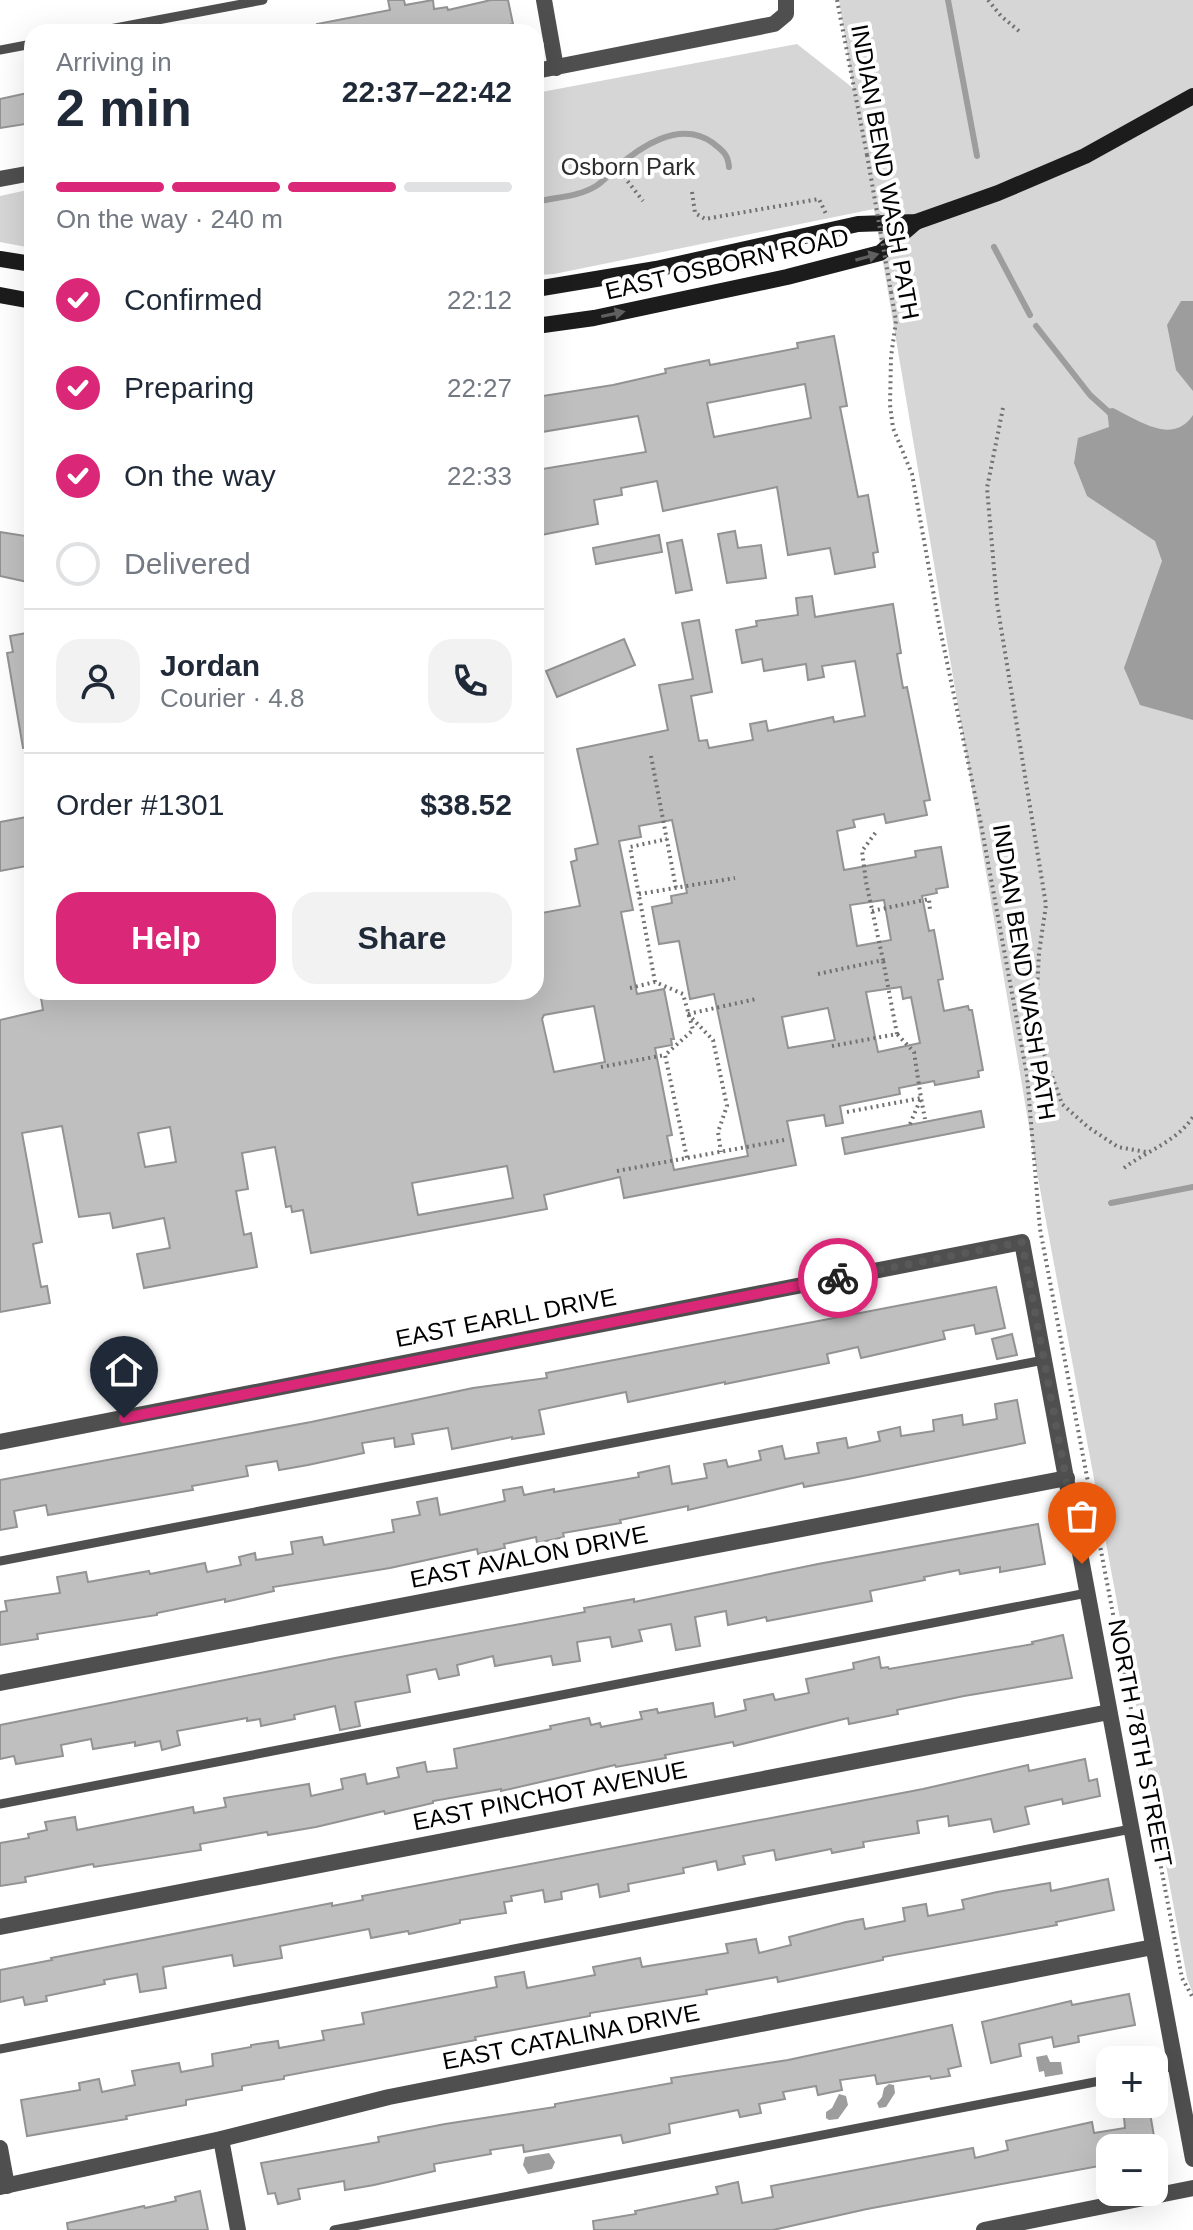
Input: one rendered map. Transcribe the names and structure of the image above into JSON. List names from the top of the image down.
{
  "streets": {
    "main road": ["EAST OSBORN ROAD"],
    "street": [
      "EAST EARLL DRIVE",
      "EAST AVALON DRIVE",
      "NORTH 78TH STREET",
      "EAST PINCHOT AVENUE",
      "EAST CATALINA DRIVE"
    ],
    "path": ["INDIAN BEND WASH PATH"]
  },
  "crossings": [
    ["EAST EARLL DRIVE", "NORTH 78TH STREET"],
    ["EAST AVALON DRIVE", "NORTH 78TH STREET"],
    ["NORTH 78TH STREET", "EAST PINCHOT AVENUE"],
    ["NORTH 78TH STREET", "EAST CATALINA DRIVE"]
  ],
  "parks": ["Osborn Park"],
  "page": {
    "heading": ["2 min", "Arriving in", "22:37–22:42"],
    "panel": [
      "Jordan",
      "Courier · 4.8",
      "Order #1301",
      "$38.52"
    ],
    "bar": "On the way · 240 m",
    "list": [
      ["Confirmed", "22:12"],
      ["Preparing", "22:27"],
      ["On the way", "22:33"],
      "Delivered"
    ],
    "buttons": ["Help", "Share"],
    "map_buttons": ["+", "−"]
  }
}
